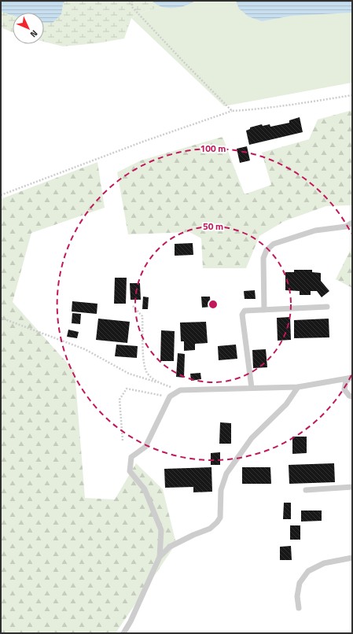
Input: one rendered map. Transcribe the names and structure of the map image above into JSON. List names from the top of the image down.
{
  "north": "bottom right",
  "rings": ["100 m", "50 m"]
}
